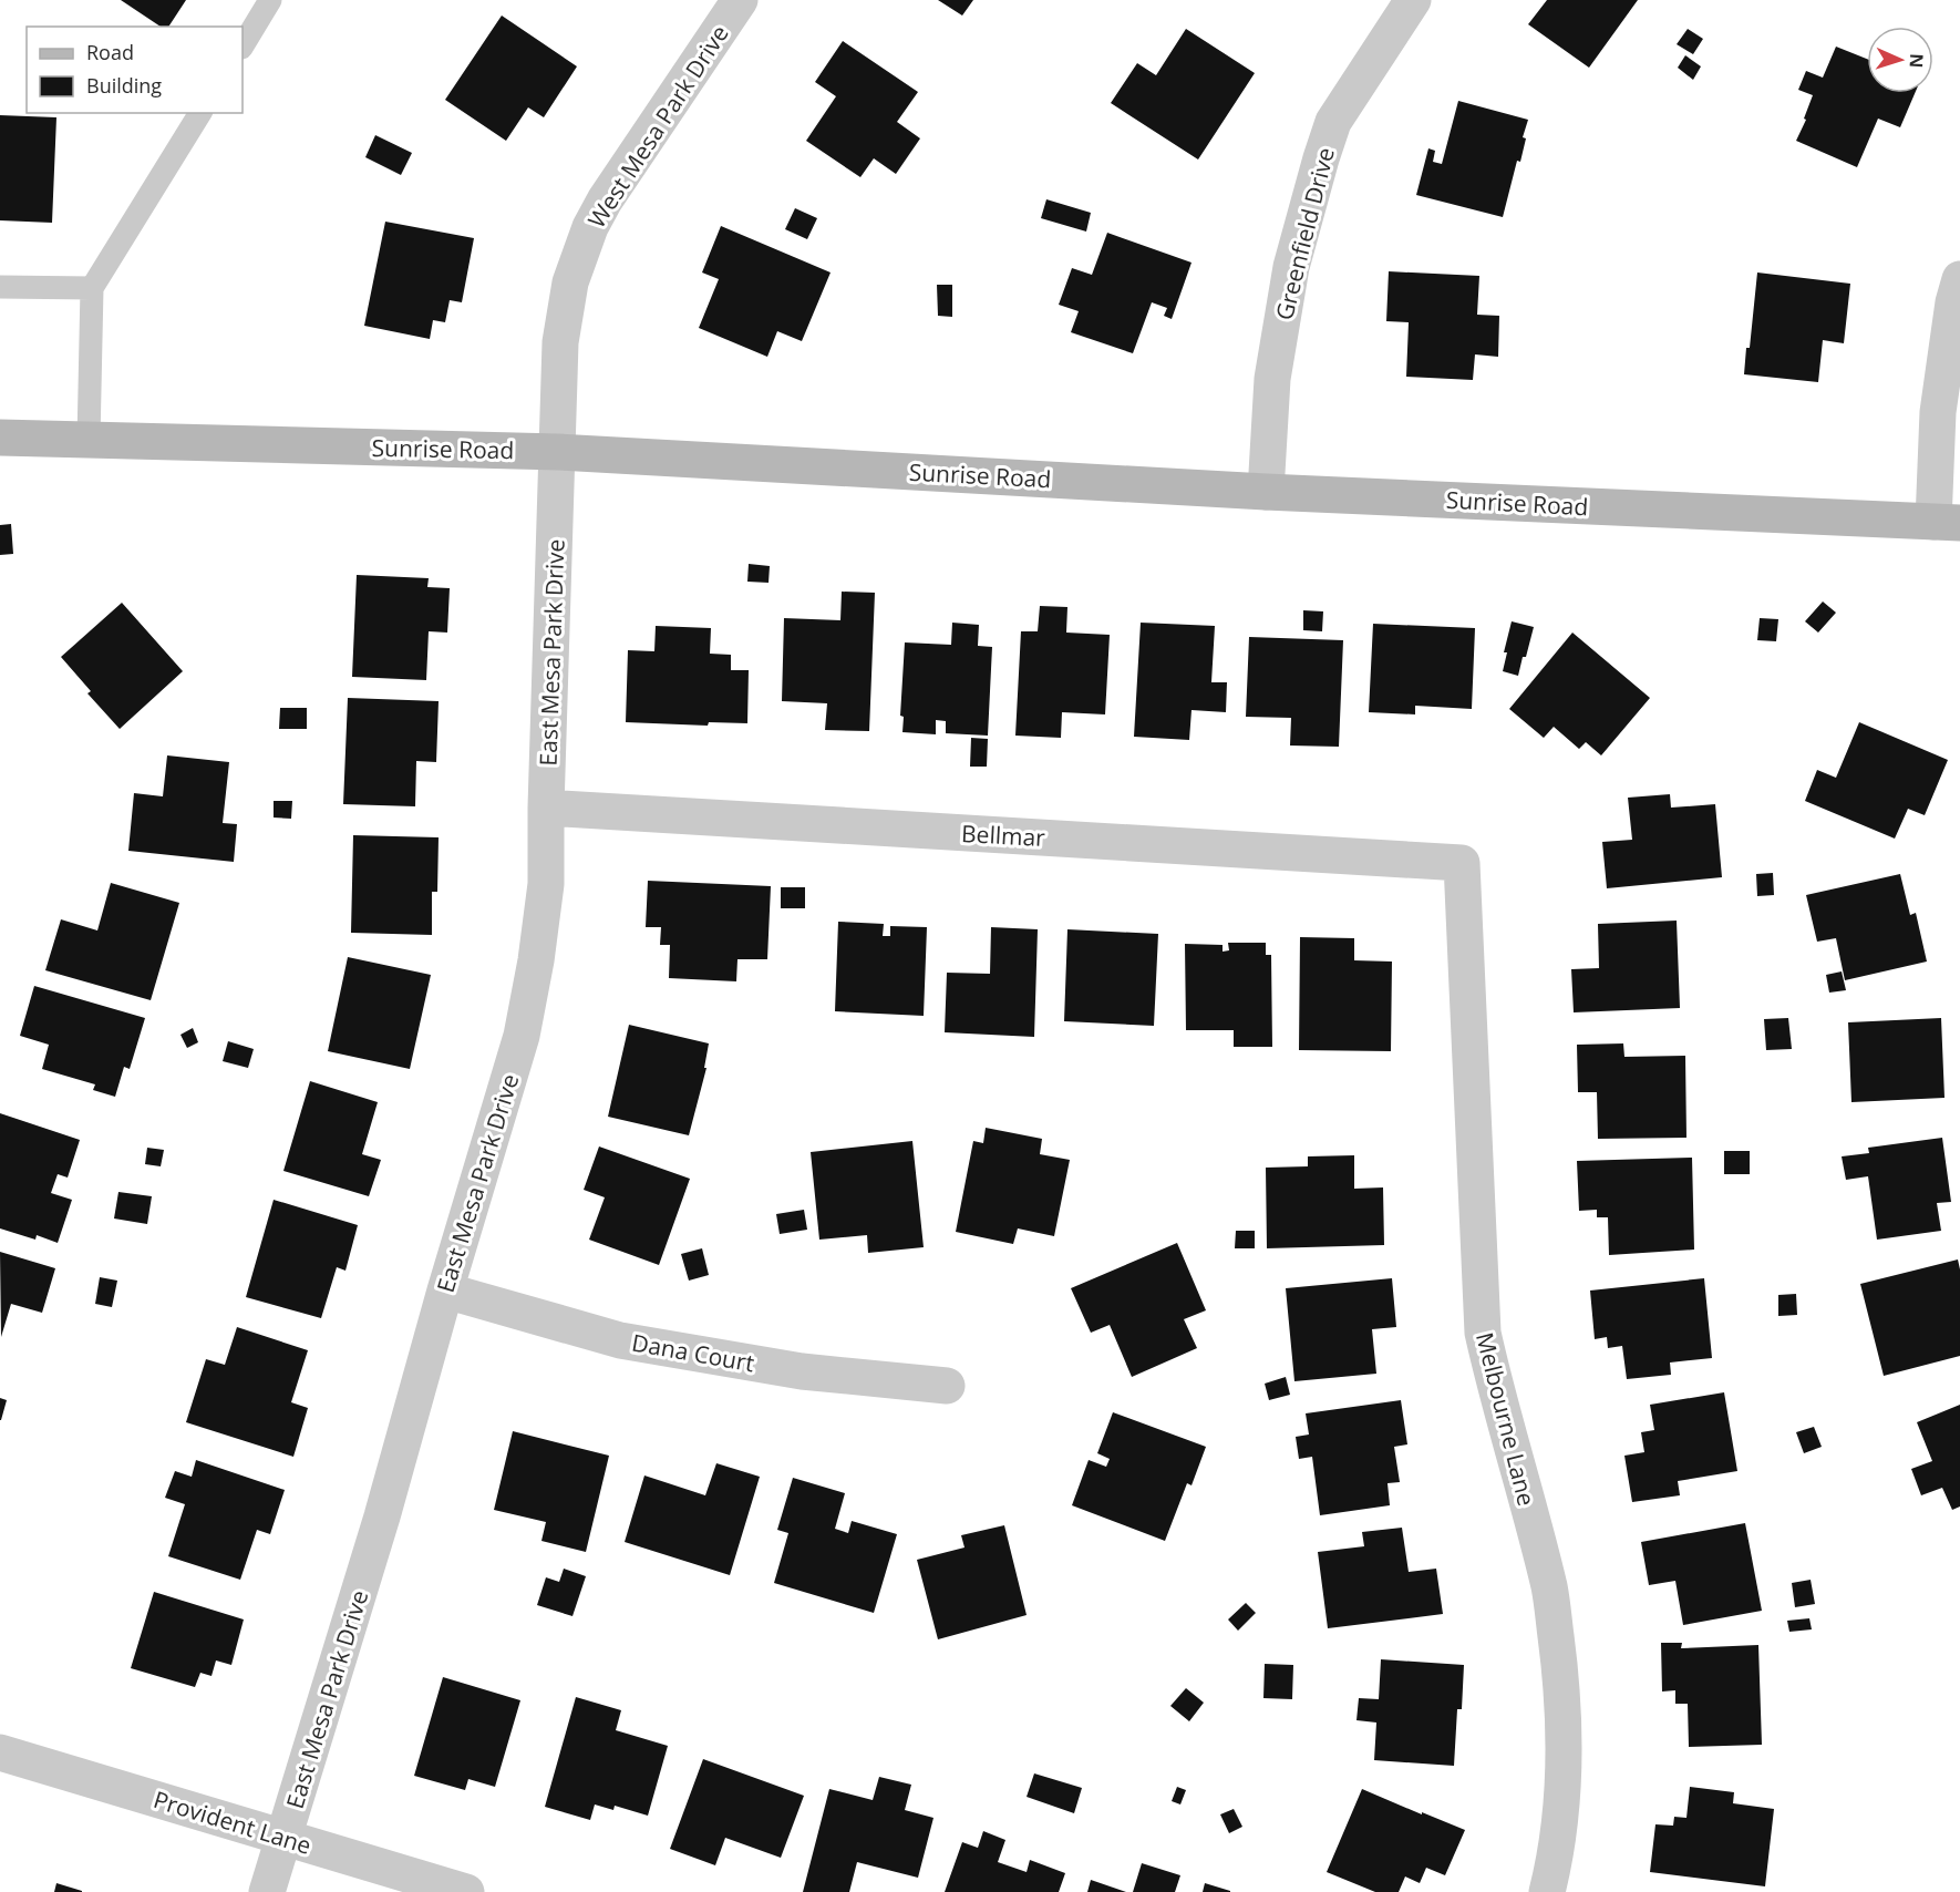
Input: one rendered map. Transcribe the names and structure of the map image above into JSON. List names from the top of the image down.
{
  "streets": {
    "main road": ["Sunrise Road"],
    "street": [
      "West Mesa Park Drive",
      "Greenfield Drive",
      "East Mesa Park Drive",
      "Bellmar",
      "Dana Court",
      "Melbourne Lane",
      "Provident Lane"
    ]
  },
  "crossings": [
    ["West Mesa Park Drive", "Sunrise Road"],
    ["West Mesa Park Drive", "East Mesa Park Drive"],
    ["Greenfield Drive", "Sunrise Road"],
    ["Sunrise Road", "East Mesa Park Drive"],
    ["East Mesa Park Drive", "Bellmar"],
    ["East Mesa Park Drive", "Dana Court"],
    ["East Mesa Park Drive", "Provident Lane"],
    ["Bellmar", "Melbourne Lane"]
  ],
  "legend": ["Road", "Building"],
  "north": "right"
}
